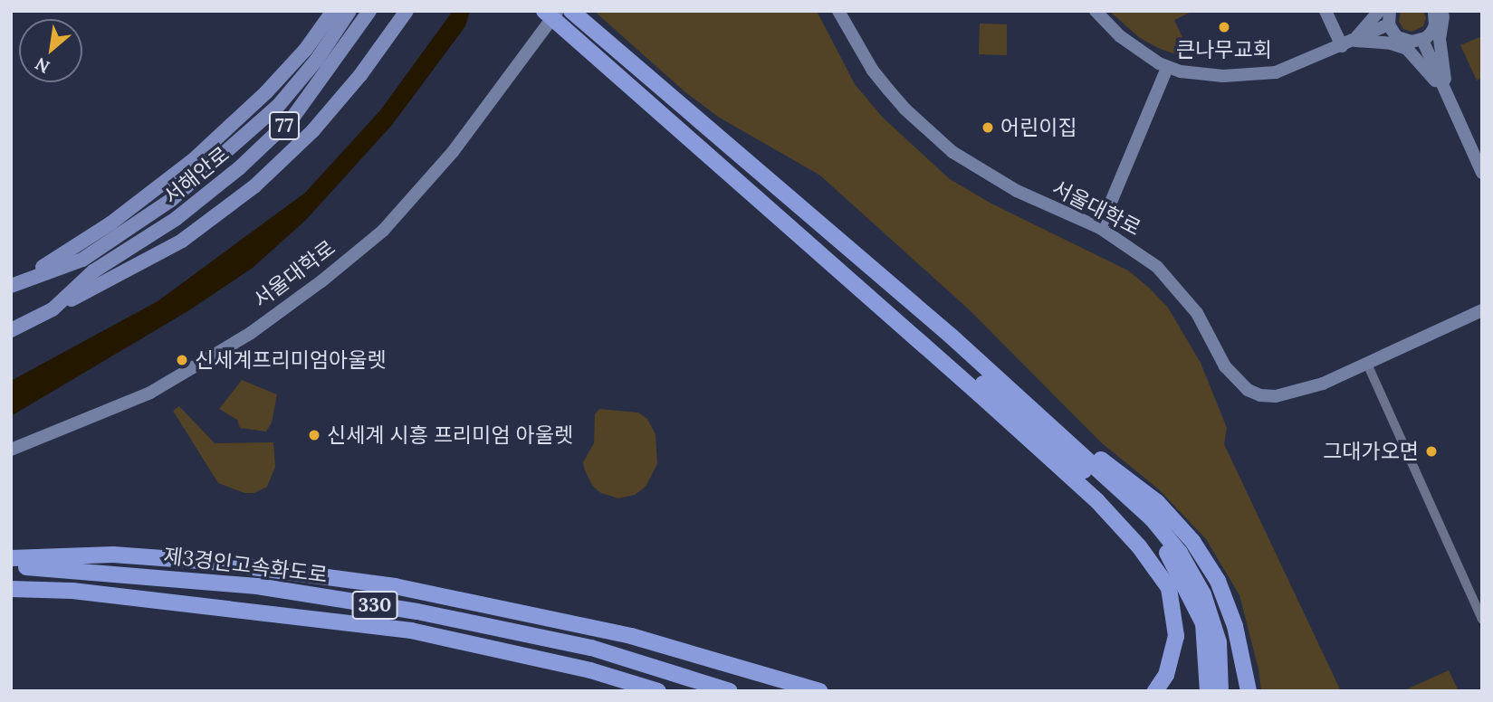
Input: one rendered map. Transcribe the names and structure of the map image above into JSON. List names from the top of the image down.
{
  "streets": {
    "highway": ["제3경인고속화도로", "330"],
    "main road": ["77", "서해안로"],
    "street": ["서울대학로"]
  },
  "places": [
    "큰나무교회",
    "어린이집",
    "신세계프리미엄아울렛",
    "신세계 시흥 프리미엄 아울렛",
    "그대가오면"
  ],
  "north": "bottom left"
}
